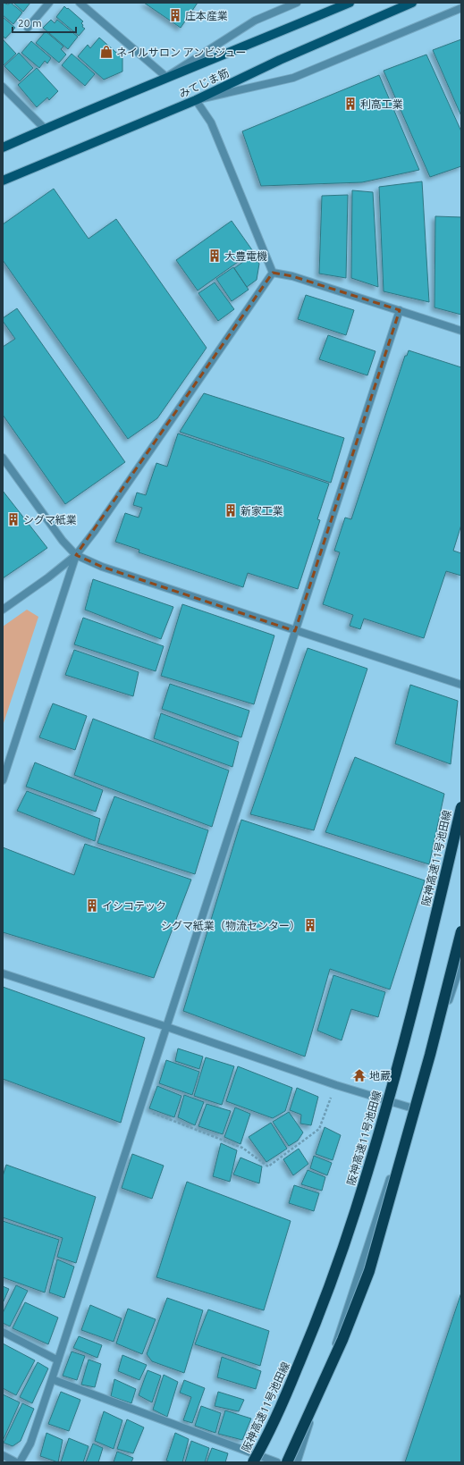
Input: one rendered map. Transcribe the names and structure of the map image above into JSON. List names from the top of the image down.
{
  "streets": {
    "highway": ["阪神高速11号池田線"],
    "main road": ["みてじま筋"]
  },
  "places": {
    "building": [
      "庄本産業",
      "利高工業",
      "大豊電機",
      "新家工業",
      "シグマ紙業",
      "イシコテック",
      "シグマ紙業（物流センター）"
    ],
    "shop": ["ネイルサロン アンビジュー"],
    "temple": ["地蔵"]
  },
  "scale_bar": "20 m"
}
